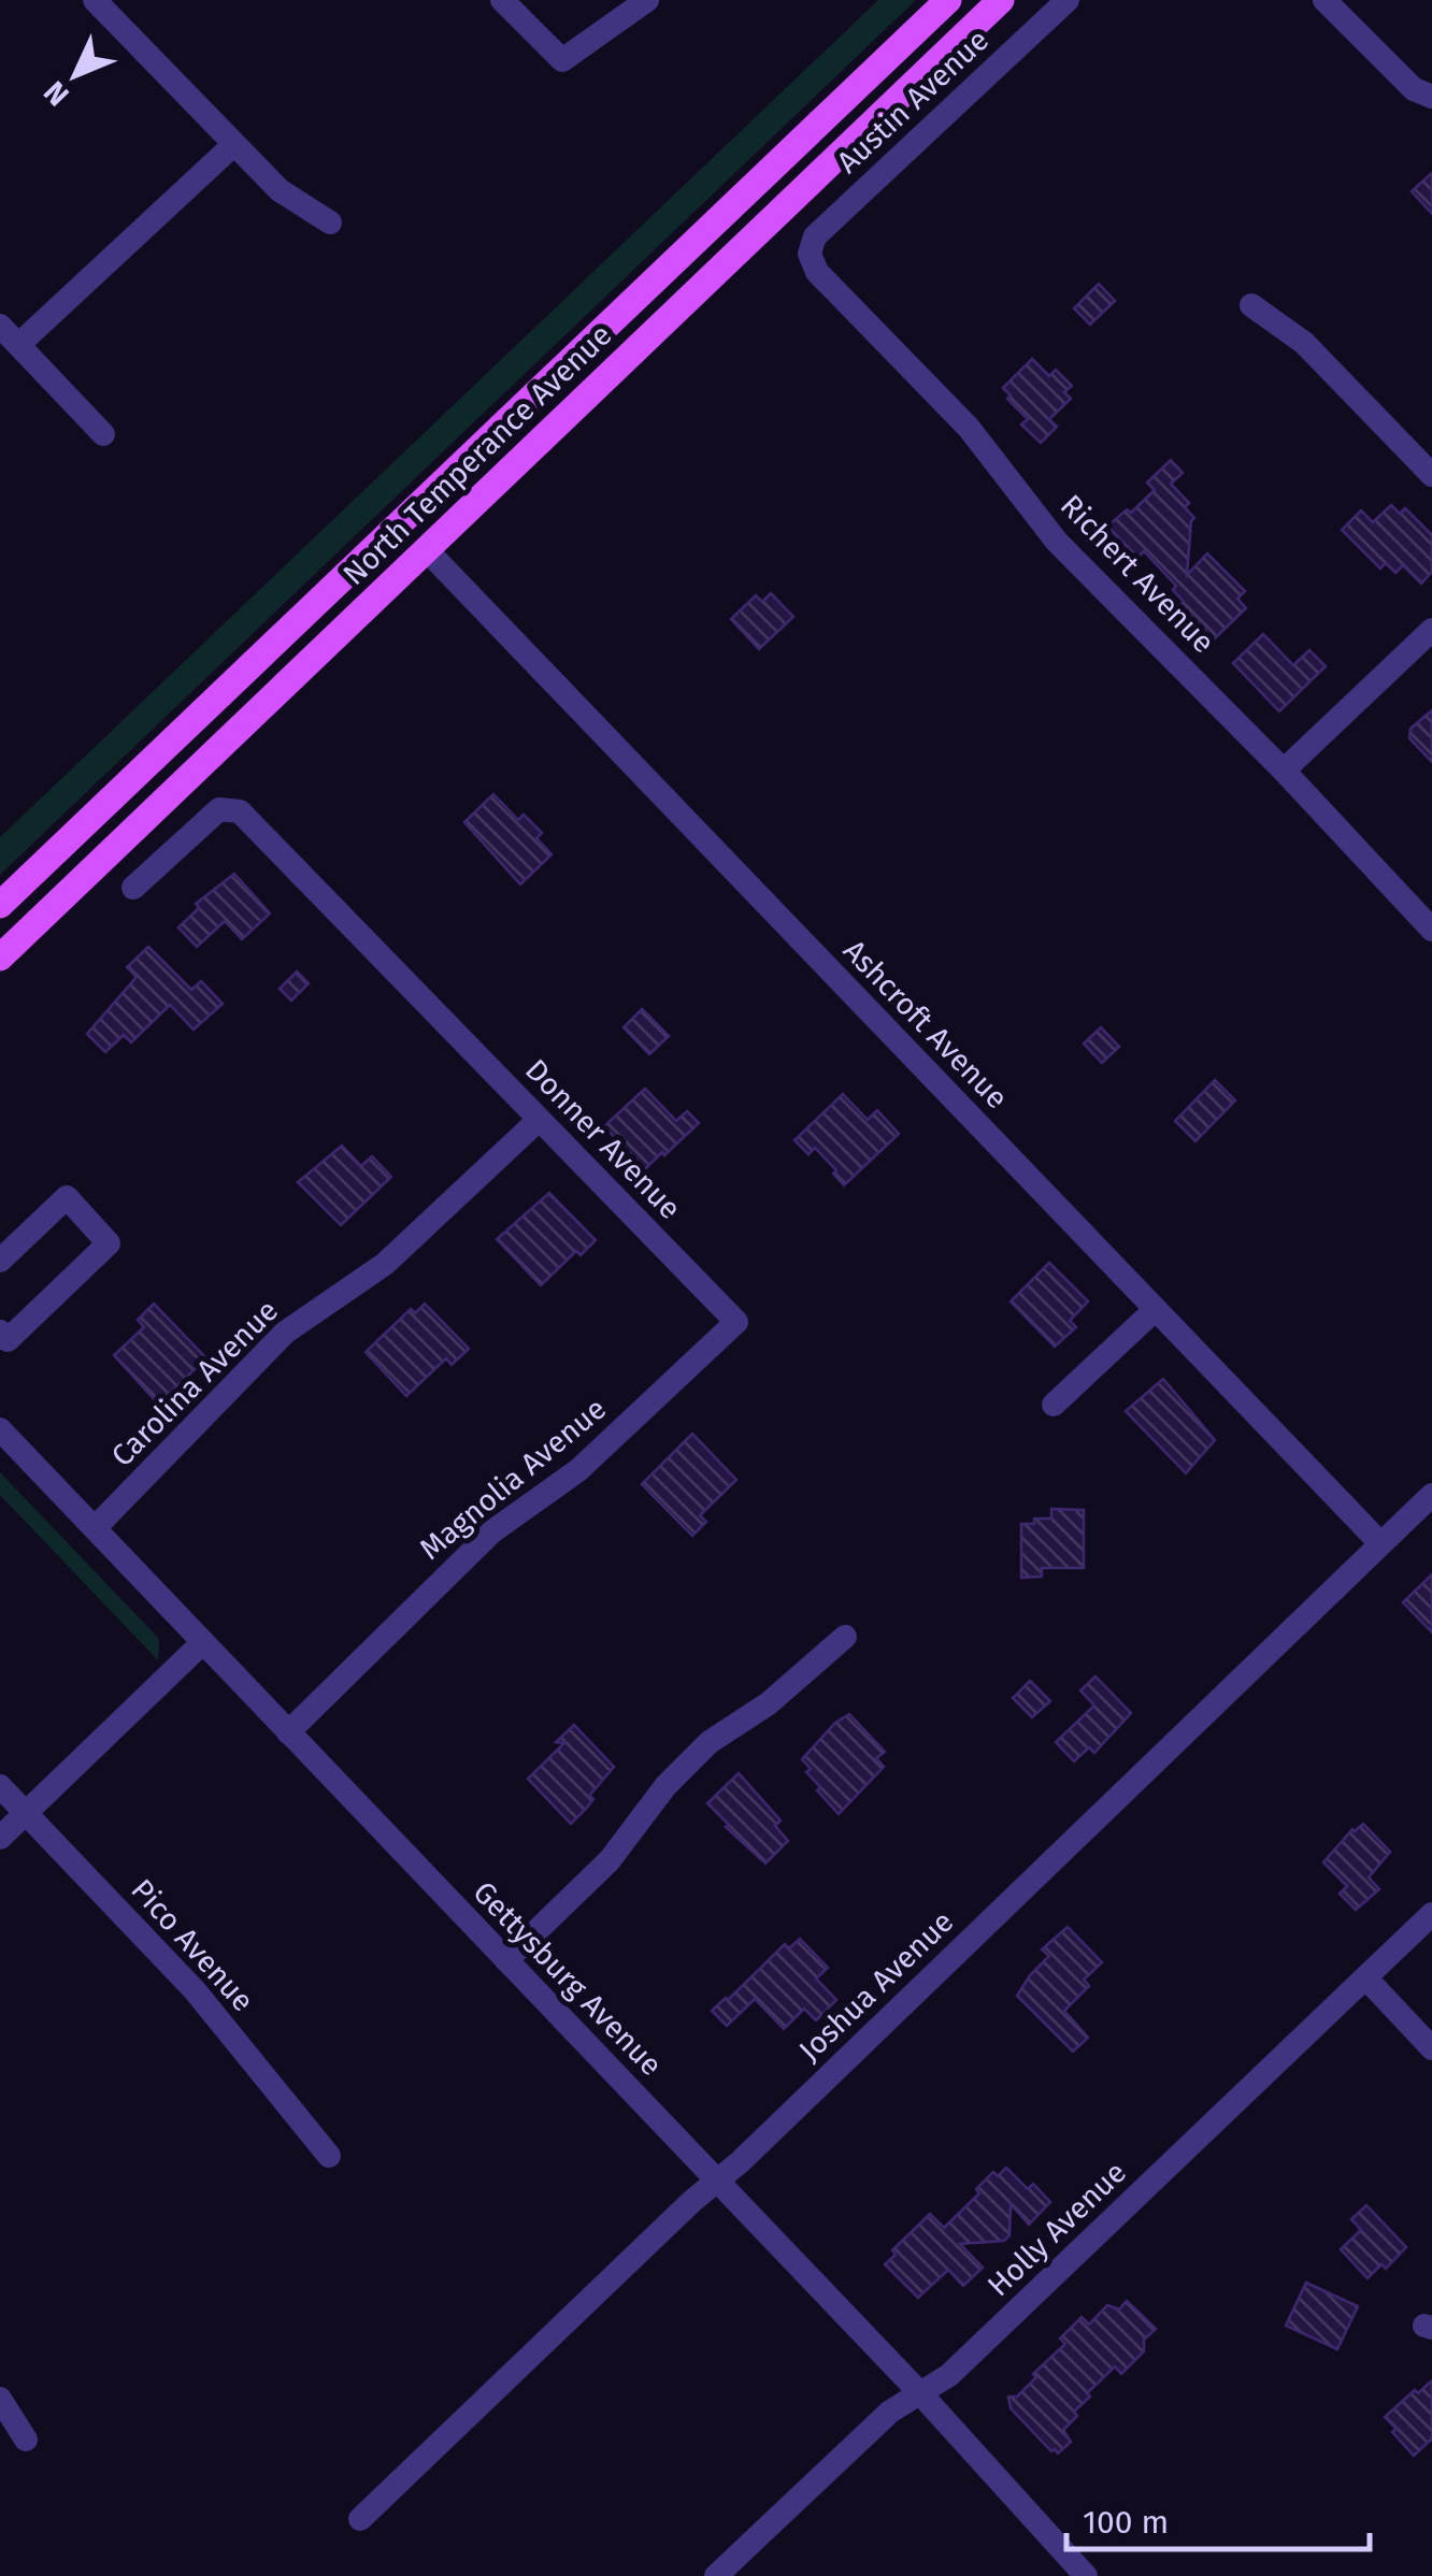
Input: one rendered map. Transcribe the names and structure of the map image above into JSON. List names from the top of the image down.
{
  "streets": {
    "main road": ["North Temperance Avenue"],
    "street": [
      "Austin Avenue",
      "Richert Avenue",
      "Ashcroft Avenue",
      "Donner Avenue",
      "Carolina Avenue",
      "Magnolia Avenue",
      "Pico Avenue",
      "Gettysburg Avenue",
      "Joshua Avenue",
      "Holly Avenue"
    ]
  },
  "crossings": [
    ["Austin Avenue", "Richert Avenue"],
    ["North Temperance Avenue", "Ashcroft Avenue"],
    ["Ashcroft Avenue", "Joshua Avenue"],
    ["Donner Avenue", "Carolina Avenue"],
    ["Donner Avenue", "Magnolia Avenue"],
    ["Carolina Avenue", "Gettysburg Avenue"],
    ["Magnolia Avenue", "Gettysburg Avenue"],
    ["Gettysburg Avenue", "Joshua Avenue"],
    ["Gettysburg Avenue", "Holly Avenue"]
  ],
  "scale_bar": "100 m",
  "north": "bottom left"
}
